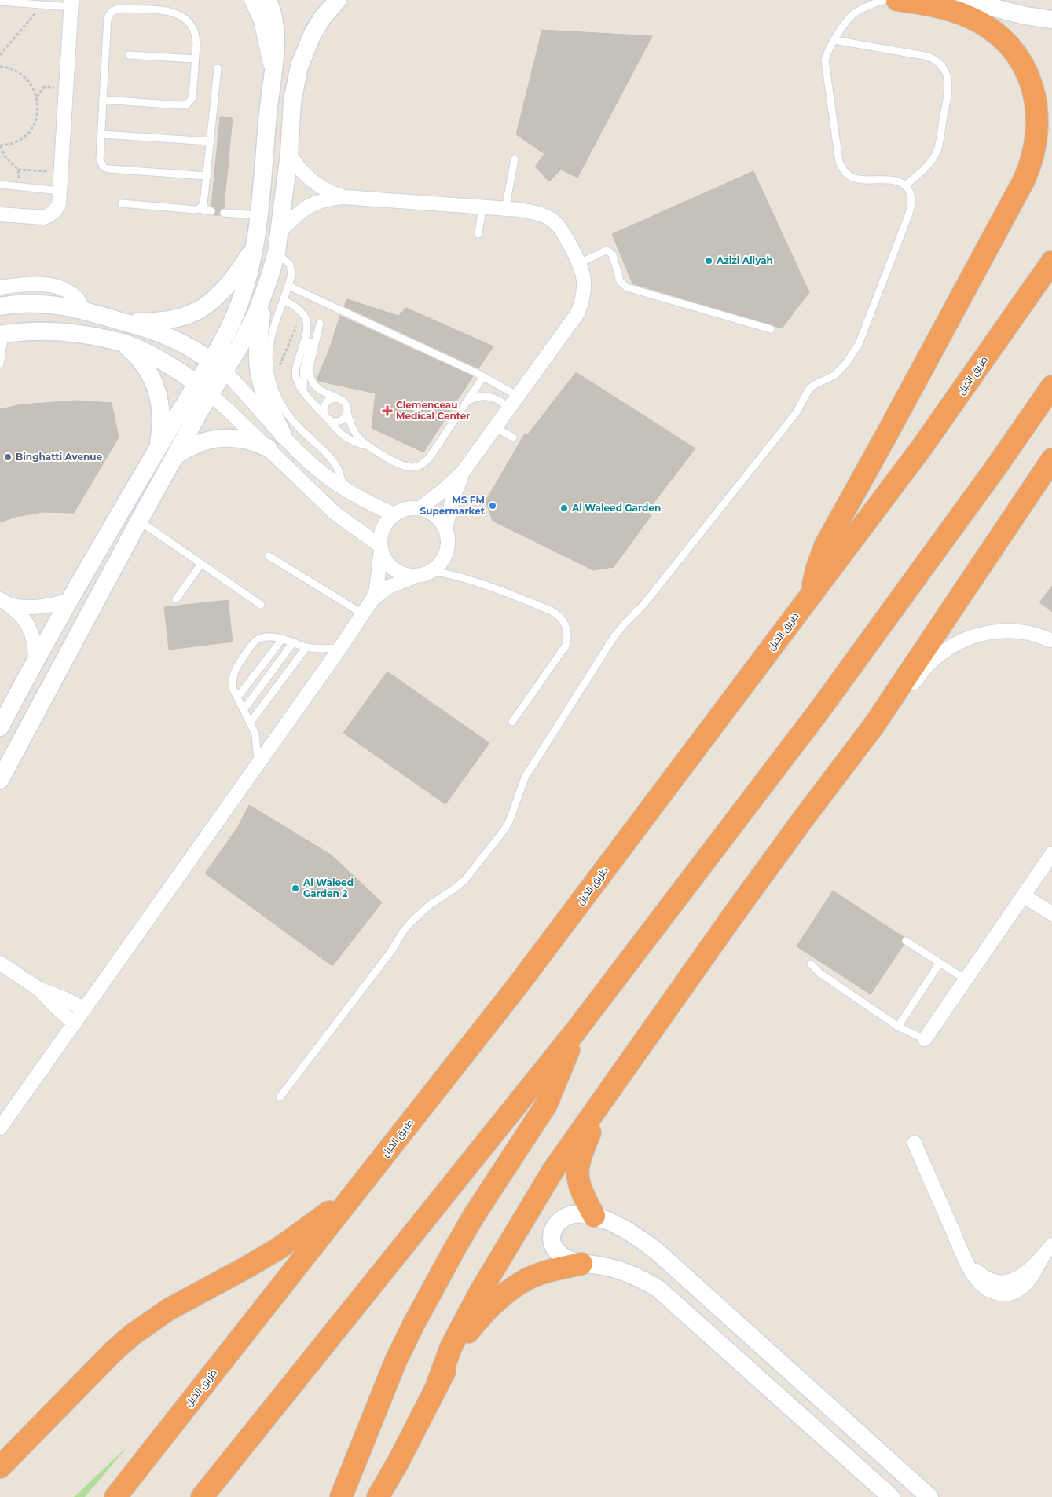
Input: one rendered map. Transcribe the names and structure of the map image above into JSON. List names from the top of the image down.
{
  "streets": {
    "highway": ["طريق الخيل"]
  },
  "places": {
    "other": [
      "Azizi Aliyah",
      "Binghatti Avenue",
      "MS FM Supermarket",
      "Al Waleed Garden",
      "Al Waleed Garden 2"
    ],
    "health": ["Clemenceau Medical Center"]
  }
}
